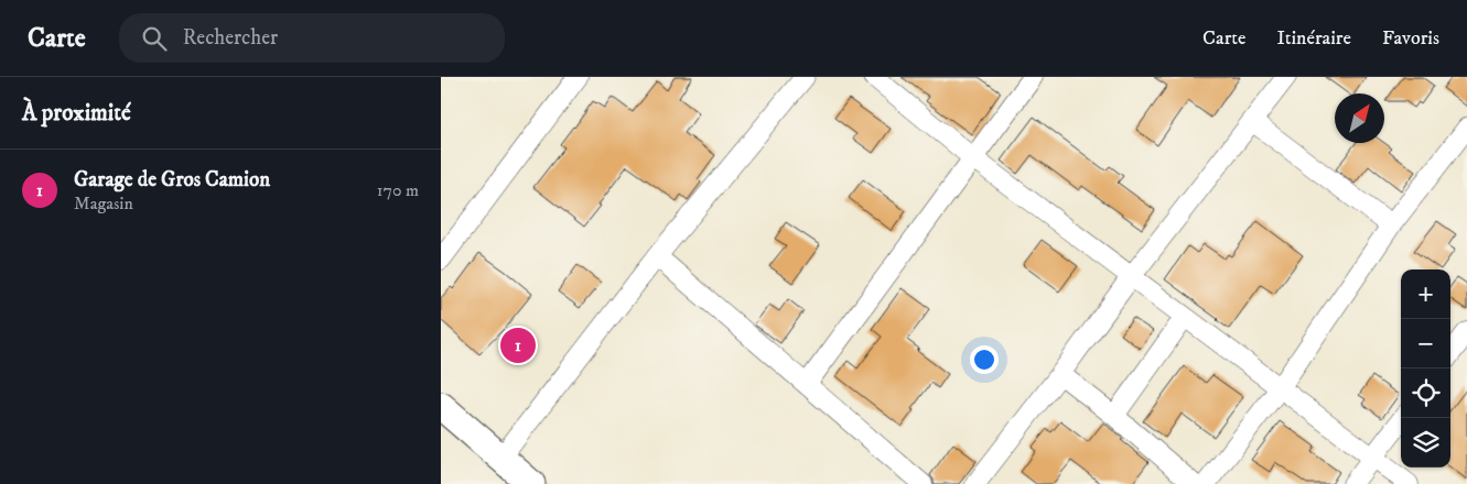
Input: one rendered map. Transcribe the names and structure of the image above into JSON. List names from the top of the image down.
{
  "north": "top right",
  "page": {
    "header": "Carte",
    "search": "Rechercher",
    "nav": ["Carte", "Itinéraire", "Favoris"],
    "heading": "À proximité",
    "list": [
      {
        "mark": "1",
        "name": "Garage de Gros Camion",
        "note": "Magasin",
        "value": "170 m"
      }
    ],
    "map_buttons": ["+", "−"],
    "pins": "1"
  }
}
